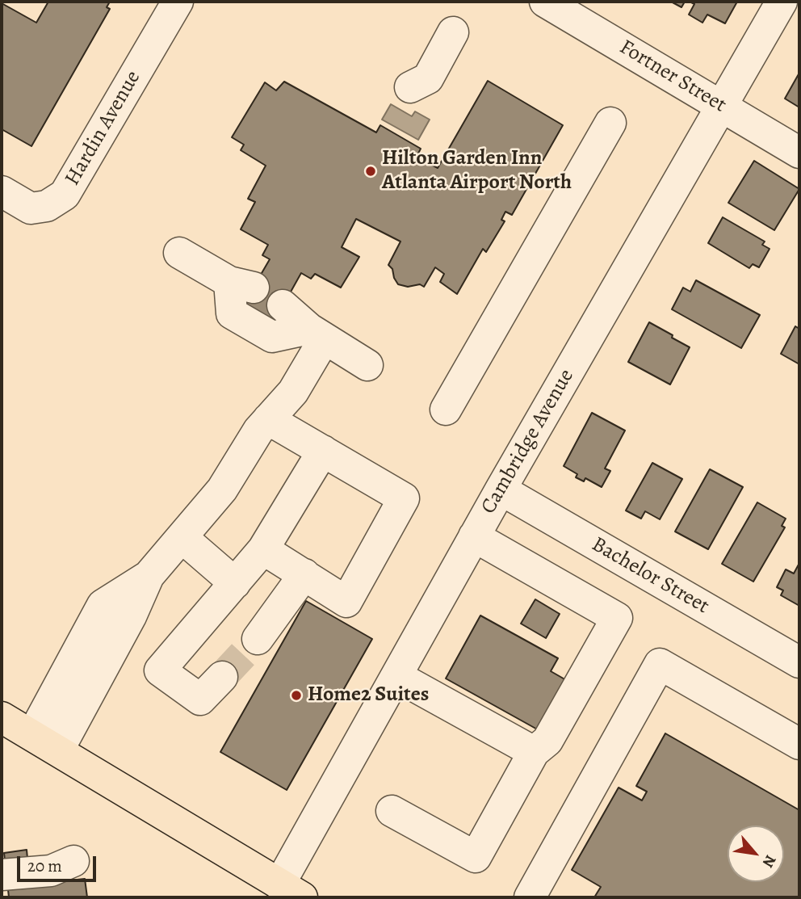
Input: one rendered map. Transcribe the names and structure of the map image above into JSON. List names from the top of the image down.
{
  "streets": {
    "street": [
      "Fortner Street",
      "Hardin Avenue",
      "Cambridge Avenue",
      "Bachelor Street"
    ]
  },
  "crossings": [
    ["Fortner Street", "Cambridge Avenue"],
    ["Cambridge Avenue", "Bachelor Street"]
  ],
  "places": ["Hilton Garden Inn Atlanta Airport North", "Home2 Suites"],
  "scale_bar": "20 m",
  "north": "bottom right"
}
